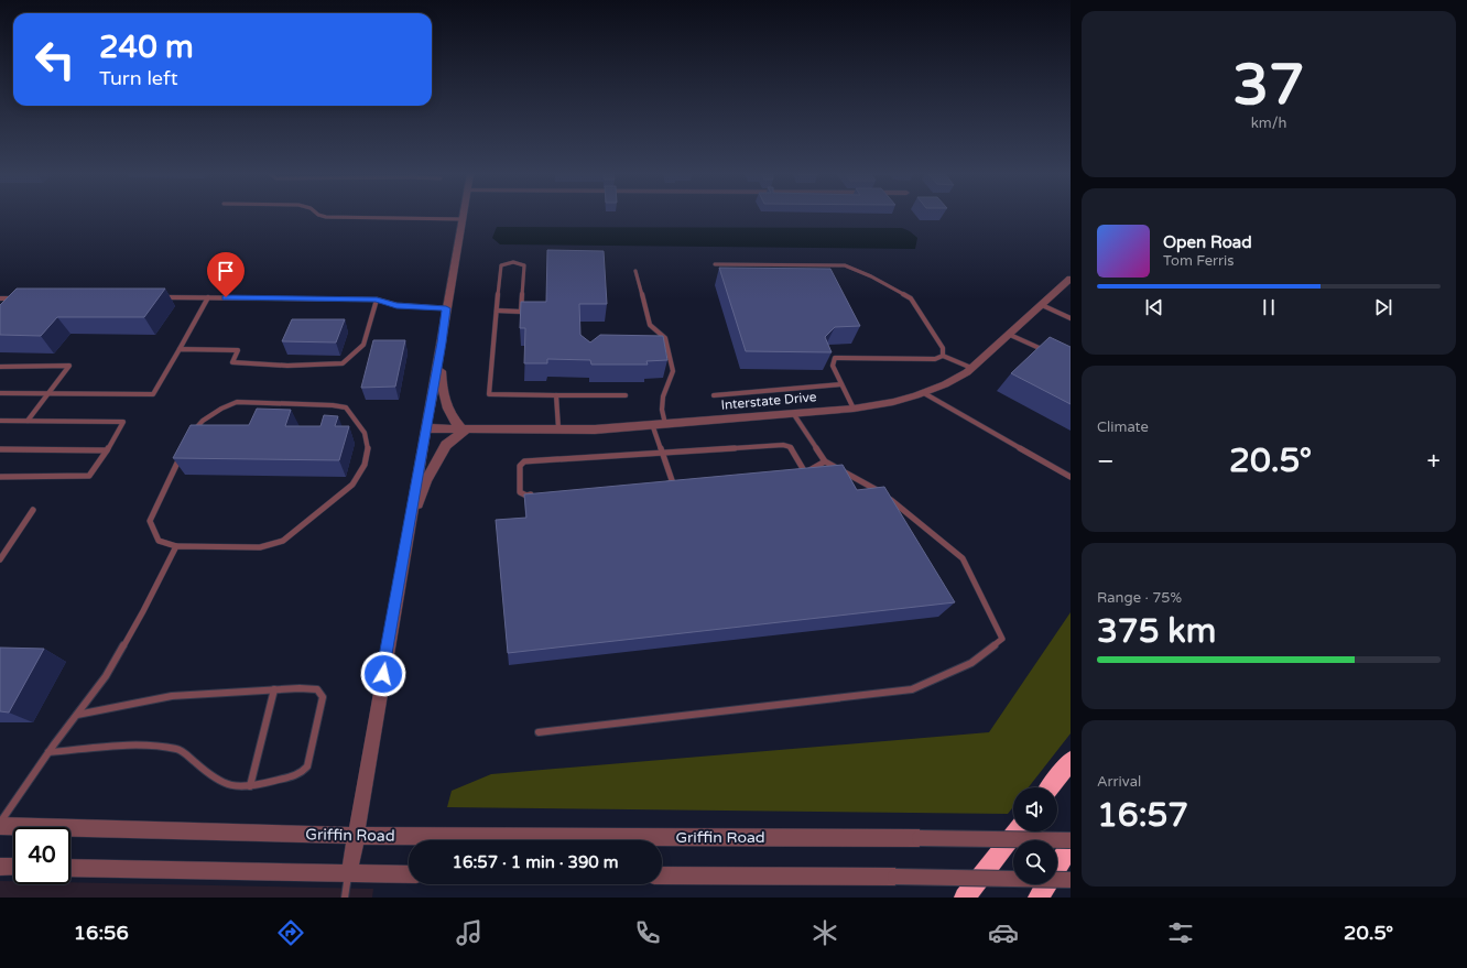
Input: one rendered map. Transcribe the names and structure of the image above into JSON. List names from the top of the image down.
{
  "streets": {
    "street": ["Interstate Drive", "Griffin Road"]
  },
  "page": {
    "tile": [
      ["37", "km/h"],
      "Climate",
      ["Range · 75%", "375 km"],
      ["Arrival", "16:57"]
    ],
    "turn": ["240 m", "Turn left"],
    "song": ["Open Road", "Tom Ferris"],
    "heat": ["−", "20.5°", "+"],
    "limit": "40",
    "trip": "16:57 · 1 min · 390 m",
    "tabs": ["16:56", "20.5°"]
  }
}
